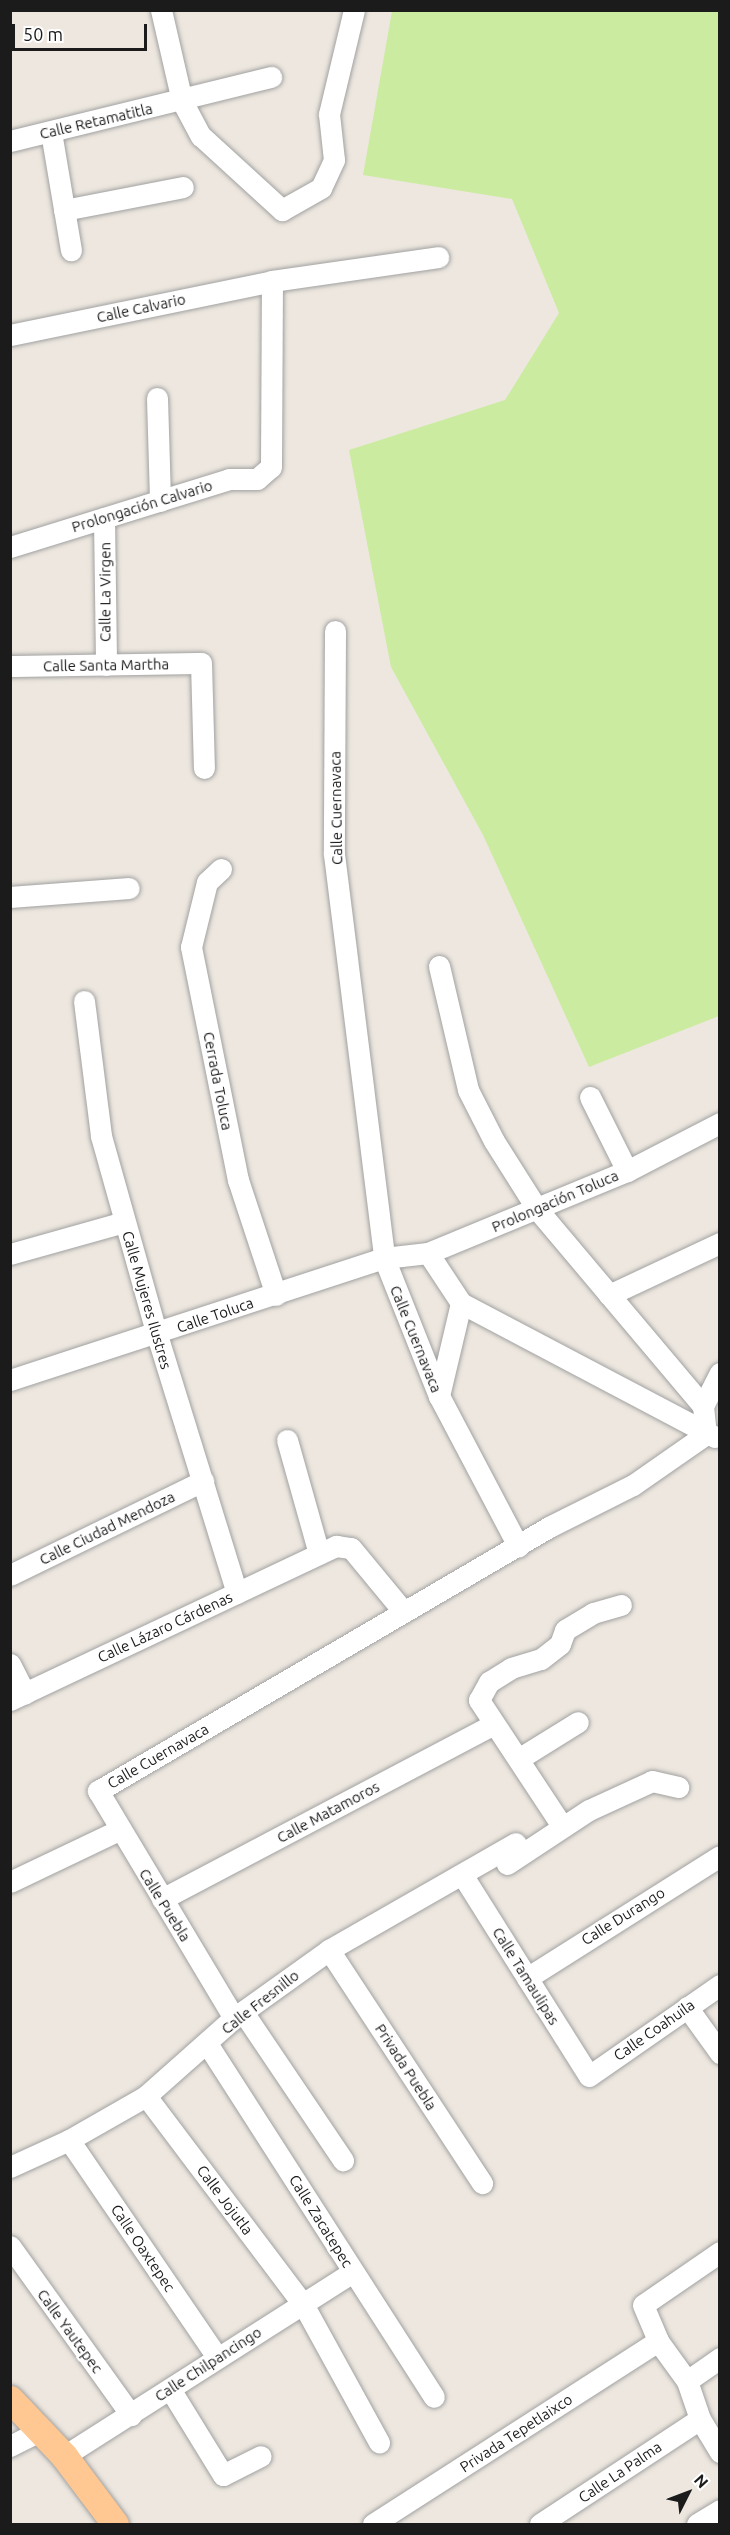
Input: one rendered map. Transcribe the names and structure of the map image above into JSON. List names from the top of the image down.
{
  "streets": {
    "street": [
      "Calle Retamatitla",
      "Calle Calvario",
      "Prolongación Calvario",
      "Calle La Virgen",
      "Calle Santa Martha",
      "Calle Cuernavaca",
      "Cerrada Toluca",
      "Prolongación Toluca",
      "Calle Mujeres Ilustres",
      "Calle Toluca",
      "Calle Ciudad Mendoza",
      "Calle Lázaro Cárdenas",
      "Calle Matamoros",
      "Calle Puebla",
      "Calle Durango",
      "Calle Tamaulipas",
      "Calle Fresnillo",
      "Calle Coahuila",
      "Privada Puebla",
      "Calle Jojutla",
      "Calle Zacatepec",
      "Calle Oaxtepec",
      "Calle Yautepec",
      "Calle Chilpancingo",
      "Privada Tepetlaixco",
      "Calle La Palma"
    ]
  },
  "crossings": [
    ["Calle Calvario", "Prolongación Calvario"],
    ["Prolongación Calvario", "Calle La Virgen"],
    ["Calle La Virgen", "Calle Santa Martha"],
    ["Calle Cuernavaca", "Prolongación Toluca"],
    ["Calle Cuernavaca", "Calle Toluca"],
    ["Calle Cuernavaca", "Calle Lázaro Cárdenas"],
    ["Calle Cuernavaca", "Calle Puebla"],
    ["Cerrada Toluca", "Calle Toluca"],
    ["Prolongación Toluca", "Calle Toluca"],
    ["Calle Mujeres Ilustres", "Calle Toluca"],
    ["Calle Mujeres Ilustres", "Calle Ciudad Mendoza"],
    ["Calle Mujeres Ilustres", "Calle Lázaro Cárdenas"],
    ["Calle Matamoros", "Calle Puebla"],
    ["Calle Puebla", "Calle Fresnillo"],
    ["Calle Durango", "Calle Tamaulipas"],
    ["Calle Tamaulipas", "Calle Fresnillo"],
    ["Calle Tamaulipas", "Calle Coahuila"],
    ["Calle Fresnillo", "Privada Puebla"],
    ["Calle Fresnillo", "Calle Jojutla"],
    ["Calle Fresnillo", "Calle Zacatepec"],
    ["Calle Fresnillo", "Calle Oaxtepec"],
    ["Calle Jojutla", "Calle Chilpancingo"],
    ["Calle Zacatepec", "Calle Chilpancingo"],
    ["Calle Oaxtepec", "Calle Chilpancingo"],
    ["Calle Yautepec", "Calle Chilpancingo"]
  ],
  "scale_bar": "50 m",
  "north": "top right"
}
